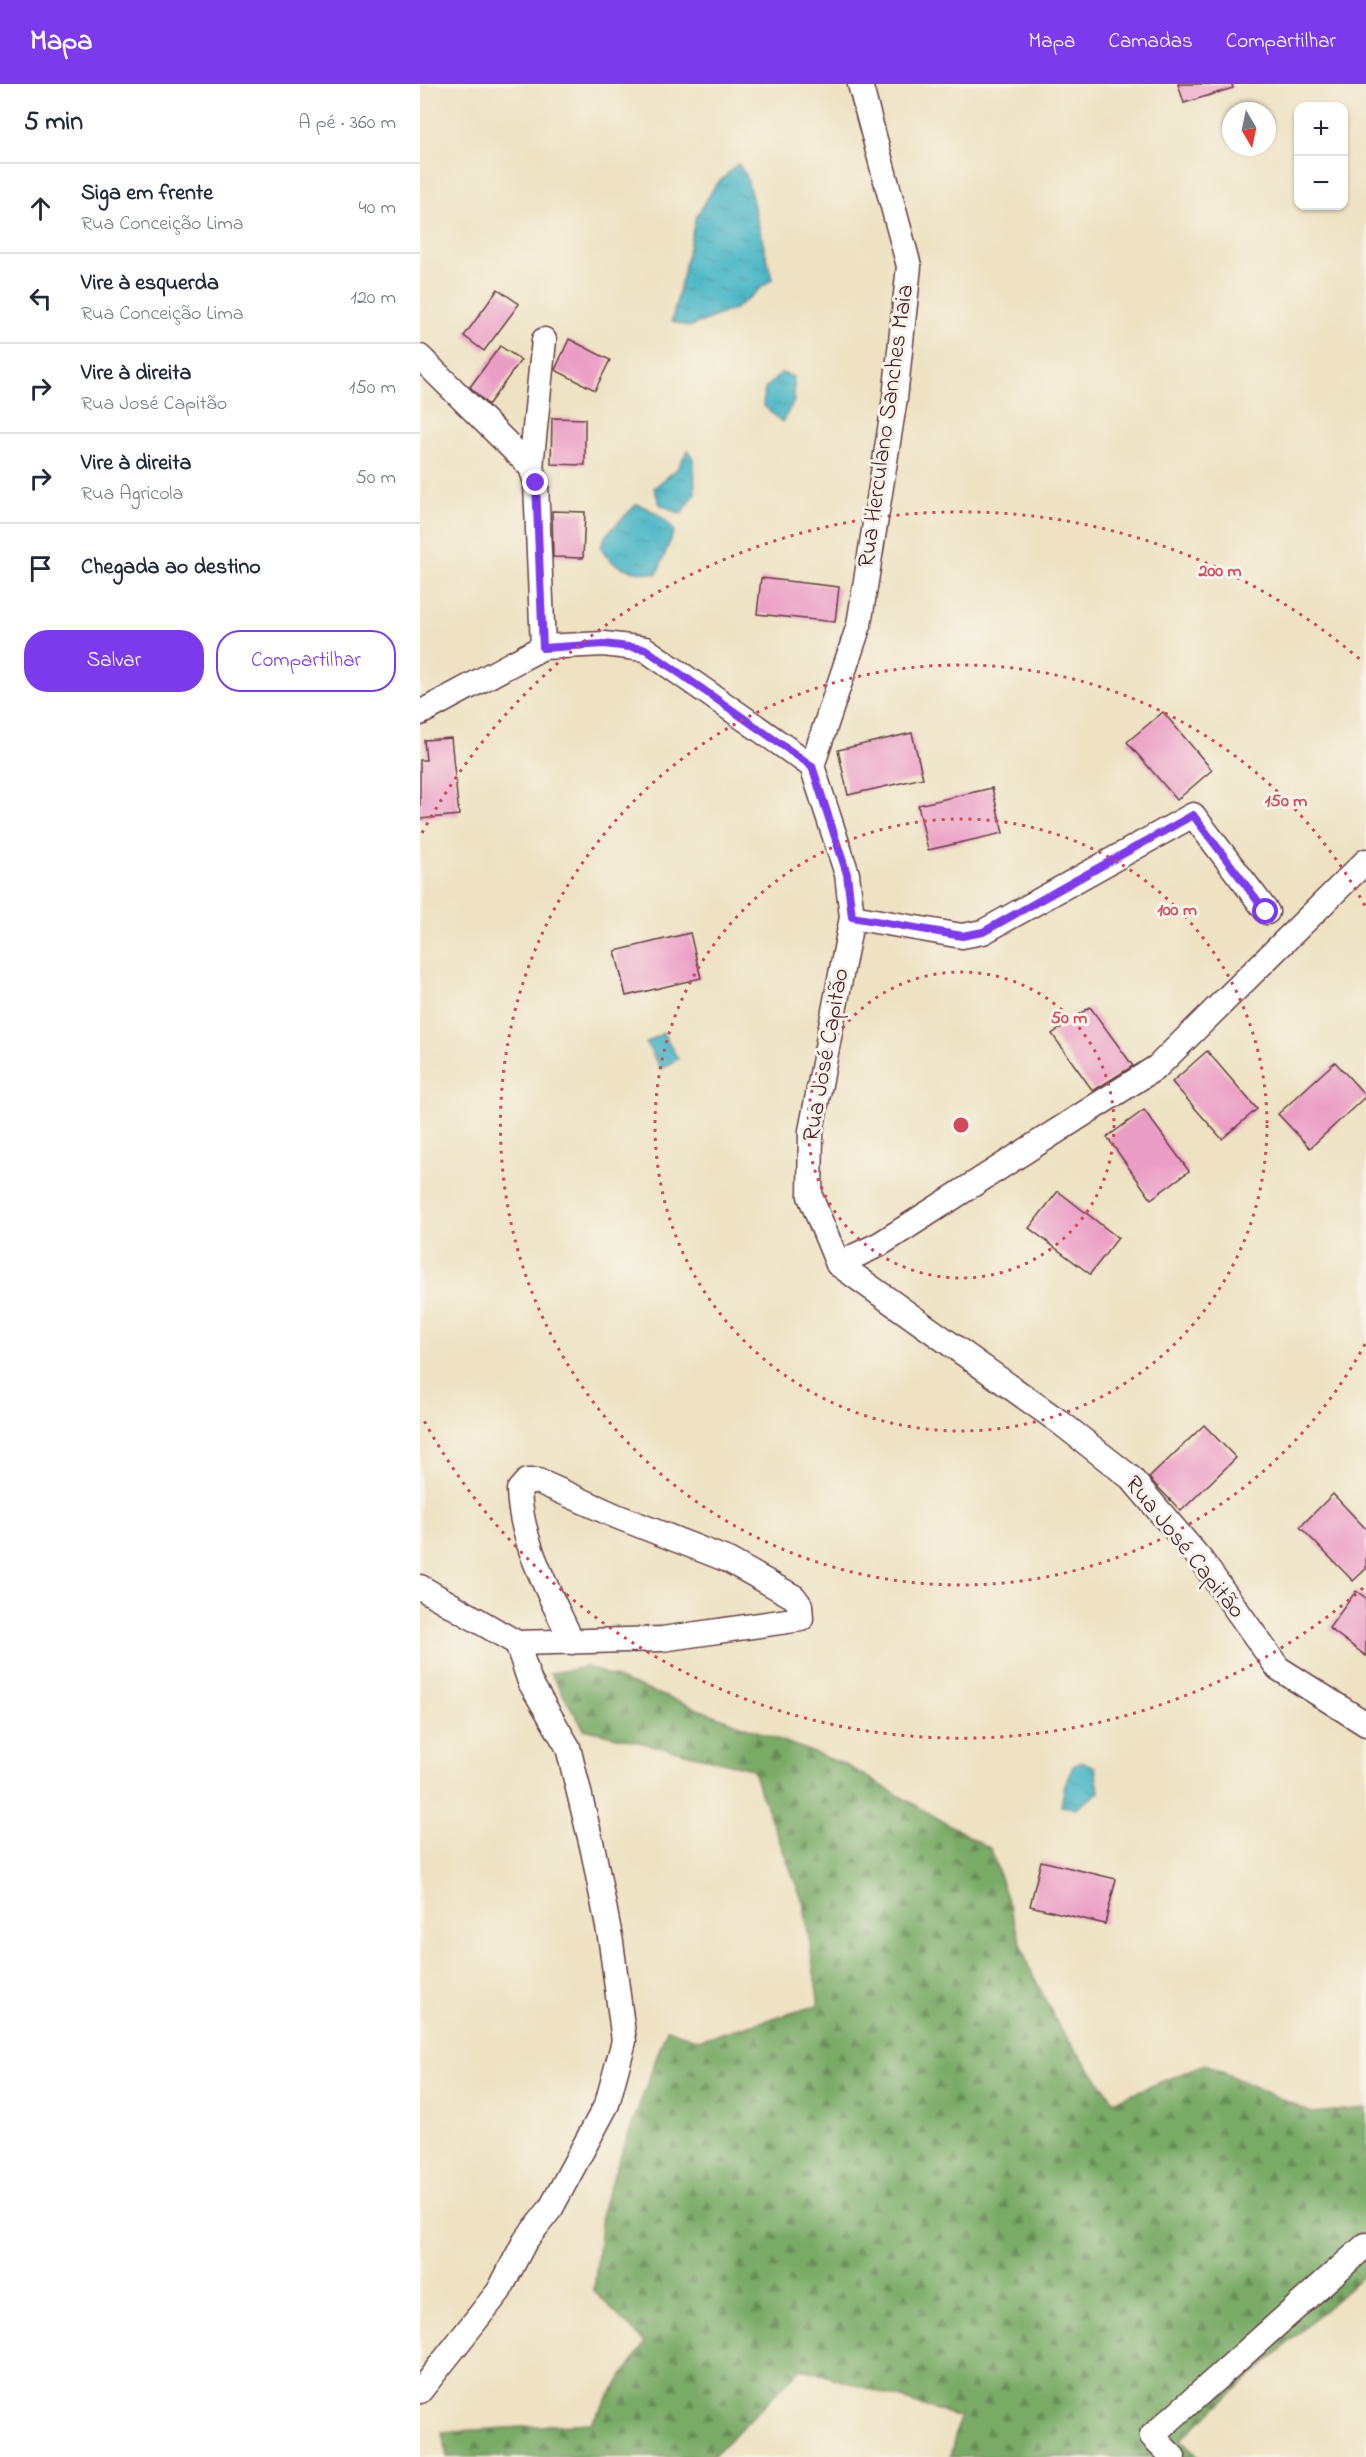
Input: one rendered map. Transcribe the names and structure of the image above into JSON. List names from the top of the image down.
{
  "streets": {
    "street": ["Rua Herculano Sanches Maia", "Rua José Capitão"]
  },
  "crossings": [
    ["Rua Herculano Sanches Maia", "Rua José Capitão"]
  ],
  "north": "bottom",
  "page": {
    "header": "Mapa",
    "nav": ["Mapa", "Camadas", "Compartilhar"],
    "heading": ["5 min", "A pé · 360 m"],
    "map_buttons": ["+", "−"],
    "list": [
      ["Siga em frente", "Rua Conceição Lima", "40 m"],
      ["Vire à esquerda", "Rua Conceição Lima", "120 m"],
      ["Vire à direita", "Rua José Capitão", "150 m"],
      ["Vire à direita", "Rua Agricola", "50 m"],
      "Chegada ao destino"
    ],
    "buttons": ["Salvar", "Compartilhar"]
  },
  "rings": [
    "200 m",
    "150 m",
    "100 m",
    "50 m"
  ]
}
